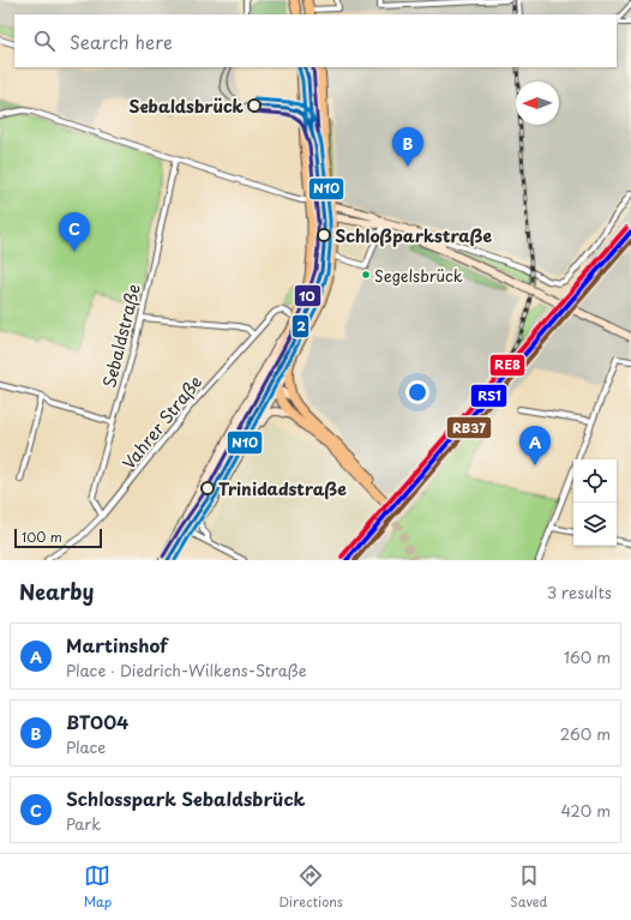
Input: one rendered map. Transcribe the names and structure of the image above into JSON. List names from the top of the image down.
{
  "streets": {
    "street": ["Sebaldstraße", "Vahrer Straße"]
  },
  "crossings": [
    ["Sebaldstraße", "Vahrer Straße"]
  ],
  "places": [
    "Sebaldsbrück",
    "Schloßparkstraße",
    "Segelsbrück",
    "Trinidadstraße"
  ],
  "lines": [
    "transit line 2",
    "transit line N10",
    "transit line 10",
    "transit line RE8",
    "transit line RS1",
    "transit line RB37"
  ],
  "scale_bar": "100 m",
  "north": "left",
  "page": {
    "search": "Search here",
    "pins": ["B", "C", "A"],
    "scale": "100 m",
    "heading": ["Nearby", "3 results"],
    "list": [
      {
        "mark": "A",
        "name": "Martinshof",
        "note": "Place · Diedrich-Wilkens-Straße",
        "value": "160 m"
      },
      {
        "mark": "B",
        "name": "BT004",
        "note": "Place",
        "value": "260 m"
      },
      {
        "mark": "C",
        "name": "Schlosspark Sebaldsbrück",
        "note": "Park",
        "value": "420 m"
      }
    ],
    "nav": ["Map", "Directions", "Saved"]
  }
}
